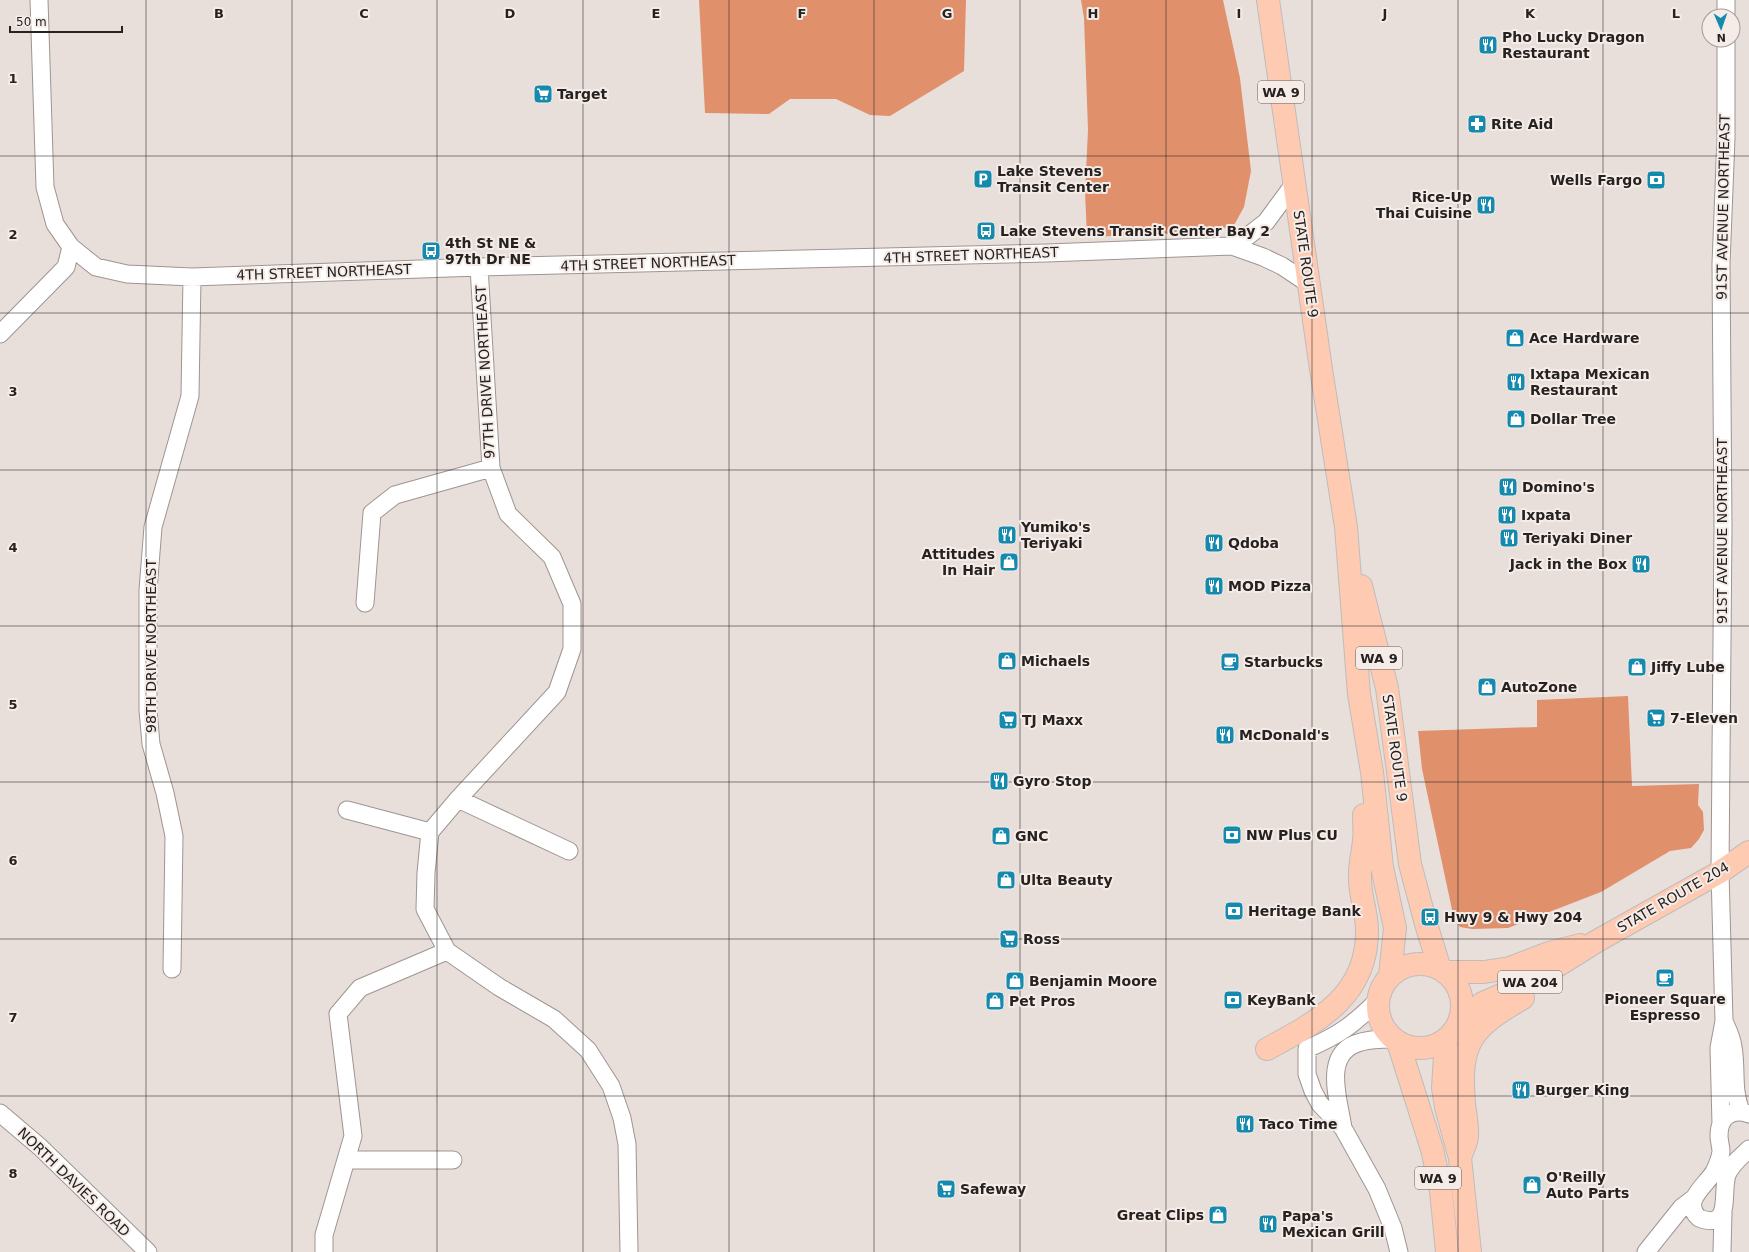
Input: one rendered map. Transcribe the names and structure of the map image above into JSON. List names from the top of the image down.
{
  "streets": {
    "main road": [
      "WA 9",
      "STATE ROUTE 9",
      "STATE ROUTE 204",
      "WA 204"
    ],
    "street": [
      "91ST AVENUE NORTHEAST",
      "4TH STREET NORTHEAST",
      "97TH DRIVE NORTHEAST",
      "98TH DRIVE NORTHEAST",
      "NORTH DAVIES ROAD"
    ]
  },
  "crossings": [
    ["WA 9", "STATE ROUTE 9"],
    ["WA 9", "STATE ROUTE 204"],
    ["91ST AVENUE NORTHEAST", "STATE ROUTE 204"],
    ["4TH STREET NORTHEAST", "97TH DRIVE NORTHEAST"],
    ["4TH STREET NORTHEAST", "98TH DRIVE NORTHEAST"],
    ["STATE ROUTE 9", "STATE ROUTE 204"]
  ],
  "places": {
    "restaurant": [
      "Pho Lucky Dragon Restaurant",
      "Rice-Up Thai Cuisine",
      "Ixtapa Mexican Restaurant",
      "Domino's",
      "Ixpata",
      "Yumiko's Teriyaki",
      "Teriyaki Diner",
      "Qdoba",
      "Jack in the Box",
      "MOD Pizza",
      "McDonald's",
      "Gyro Stop",
      "Burger King",
      "Taco Time",
      "Papa's Mexican Grill"
    ],
    "supermarket": [
      "Target",
      "7-Eleven",
      "TJ Maxx",
      "Ross",
      "Safeway"
    ],
    "pharmacy": ["Rite Aid"],
    "parking": ["Lake Stevens Transit Center"],
    "bank": [
      "Wells Fargo",
      "NW Plus CU",
      "Heritage Bank",
      "KeyBank"
    ],
    "bus stop": ["Lake Stevens Transit Center Bay 2", "4th St NE & 97th Dr NE", "Hwy 9 & Hwy 204"],
    "shop": [
      "Ace Hardware",
      "Dollar Tree",
      "Attitudes In Hair",
      "Michaels",
      "Jiffy Lube",
      "AutoZone",
      "GNC",
      "Ulta Beauty",
      "Benjamin Moore",
      "Pet Pros",
      "O'Reilly Auto Parts",
      "Great Clips"
    ],
    "cafe": ["Starbucks", "Pioneer Square Espresso"]
  },
  "scale_bar": "50 m",
  "north": "bottom",
  "grid": {
    "columns": [
      "B",
      "C",
      "D",
      "E",
      "F",
      "G",
      "H",
      "I",
      "J",
      "K",
      "L"
    ],
    "rows": [
      "1",
      "2",
      "3",
      "4",
      "5",
      "6",
      "7",
      "8"
    ]
  }
}
